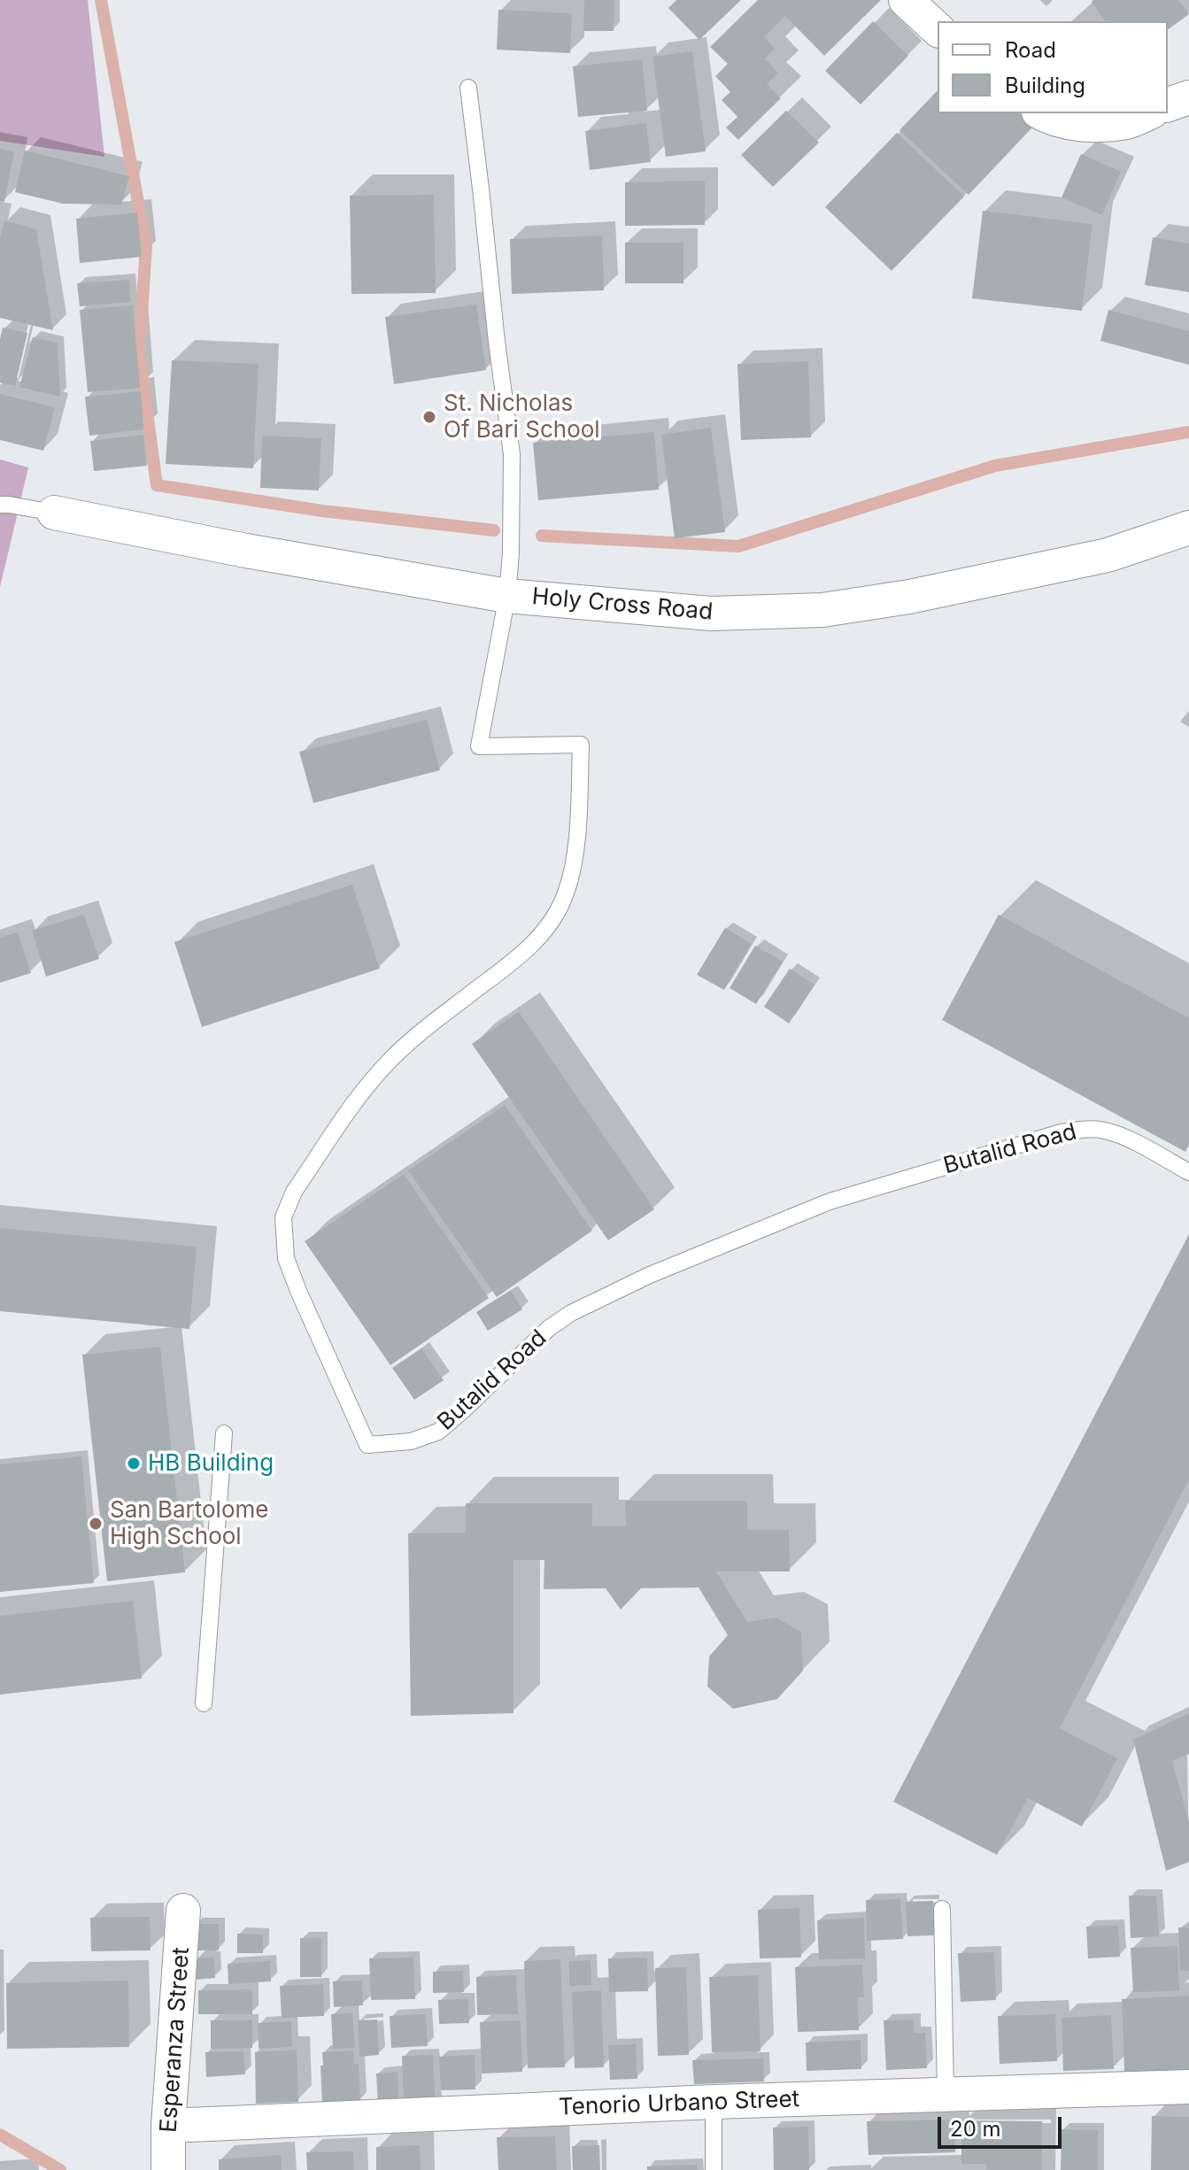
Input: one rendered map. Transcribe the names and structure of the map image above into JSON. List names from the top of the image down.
{
  "streets": {
    "street": ["Holy Cross Road", "Esperanza Street", "Tenorio Urbano Street"],
    "lane": ["Butalid Road"]
  },
  "crossings": [
    ["Holy Cross Road", "Butalid Road"],
    ["Esperanza Street", "Tenorio Urbano Street"]
  ],
  "places": ["St. Nicholas Of Bari School", "HB Building", "San Bartolome High School"],
  "legend": ["Road", "Building"],
  "scale_bar": "20 m"
}
